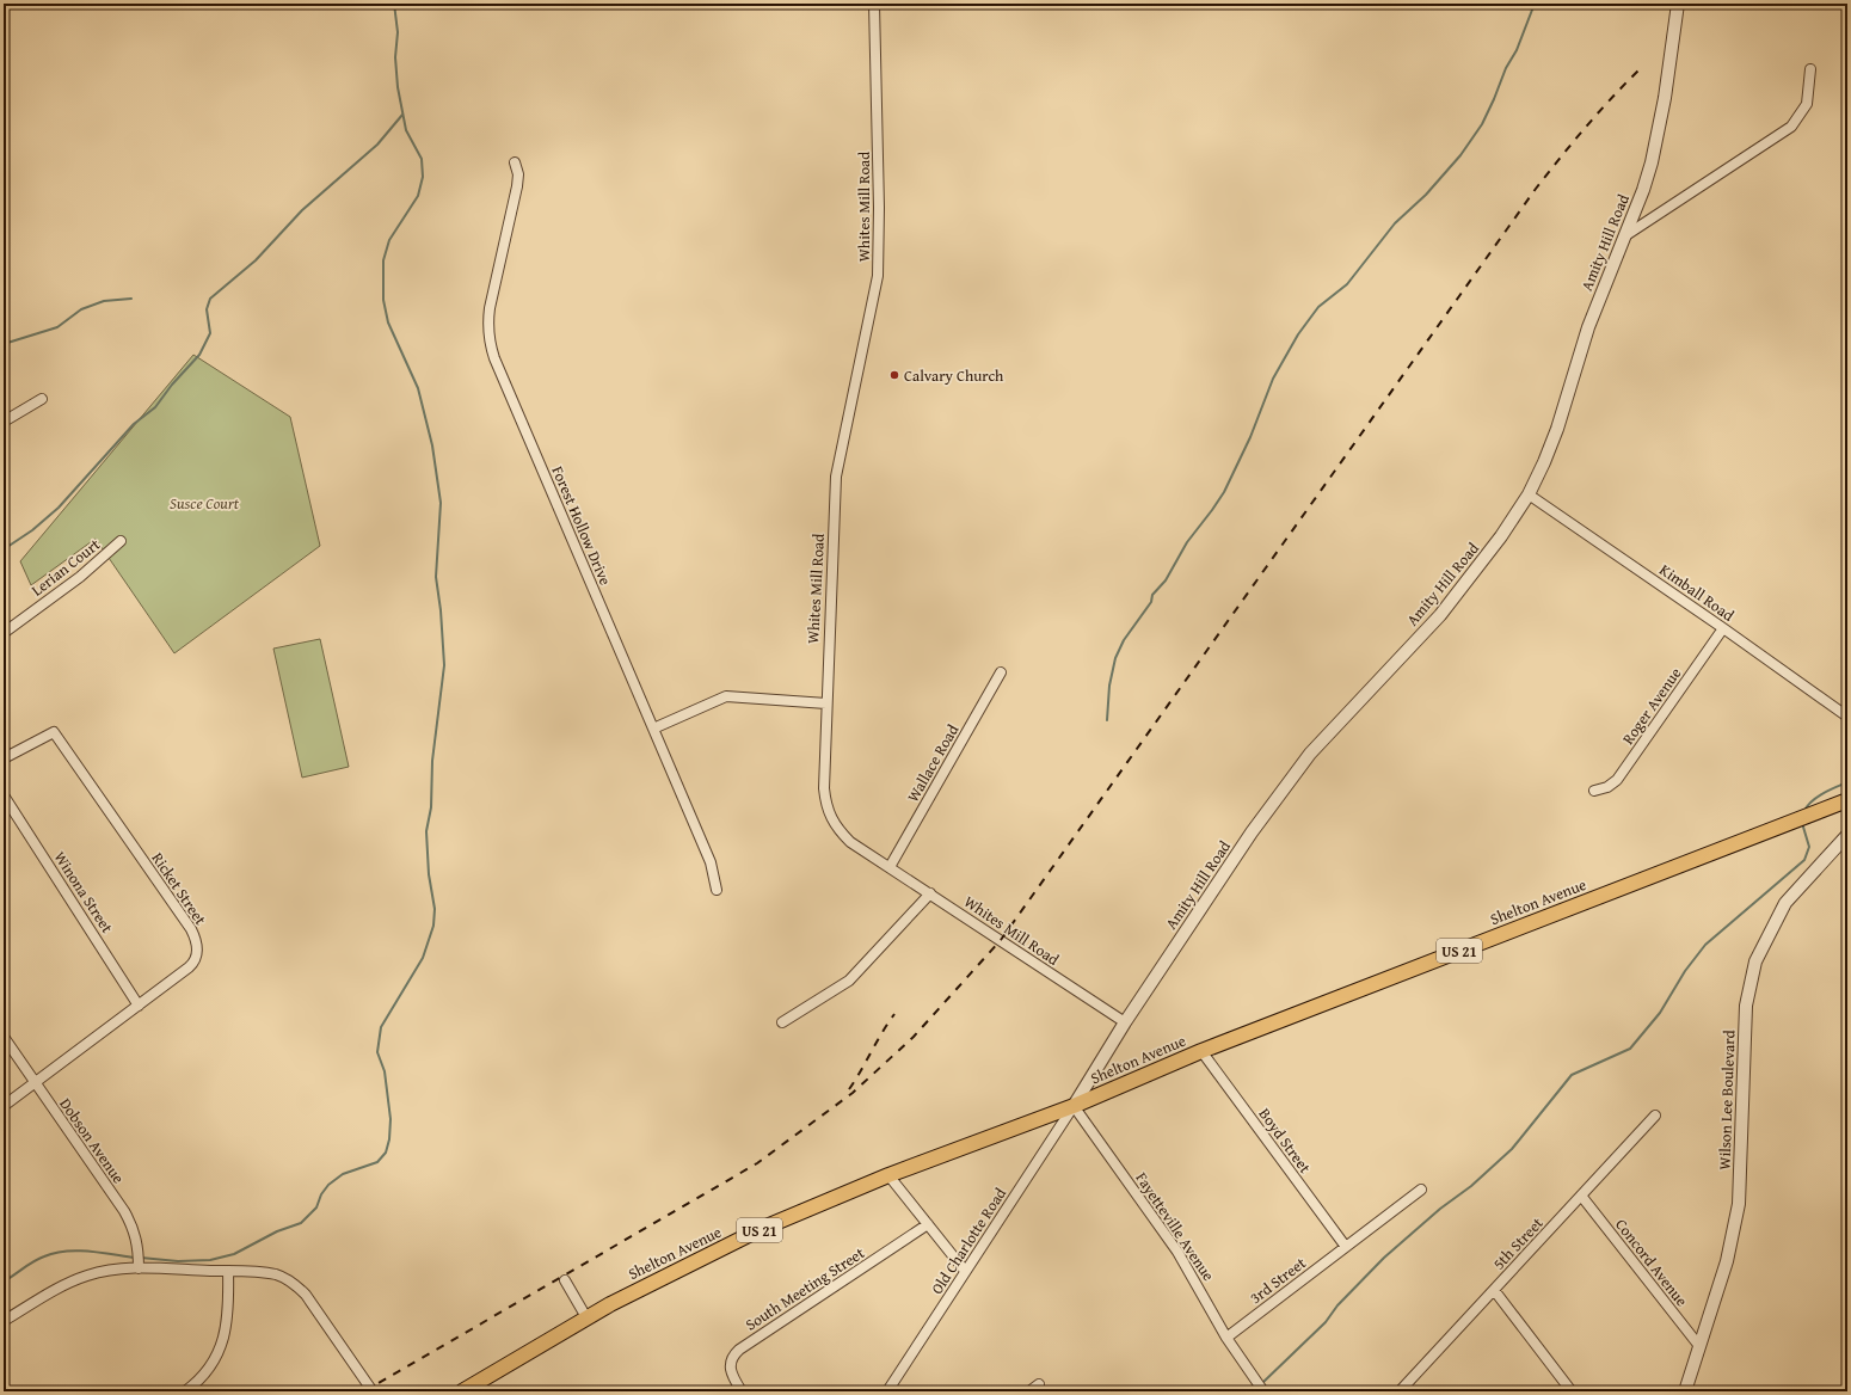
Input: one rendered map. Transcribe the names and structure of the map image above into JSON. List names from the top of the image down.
{
  "streets": {
    "main road": ["Shelton Avenue", "US 21"],
    "street": [
      "Whites Mill Road",
      "Amity Hill Road",
      "Forest Hollow Drive",
      "Lerian Court",
      "Kimball Road",
      "Roger Avenue",
      "Wallace Road",
      "Ricket Street",
      "Winona Street",
      "Wilson Lee Boulevard",
      "Dobson Avenue",
      "Boyd Street",
      "Fayetteville Avenue",
      "Old Charlotte Road",
      "5th Street",
      "Concord Avenue",
      "3rd Street",
      "South Meeting Street"
    ]
  },
  "crossings": [
    ["Whites Mill Road", "Amity Hill Road"],
    ["Whites Mill Road", "Wallace Road"],
    ["Amity Hill Road", "Kimball Road"],
    ["Amity Hill Road", "Shelton Avenue"],
    ["Amity Hill Road", "Fayetteville Avenue"],
    ["Amity Hill Road", "Old Charlotte Road"],
    ["Kimball Road", "Roger Avenue"],
    ["Ricket Street", "Winona Street"],
    ["Ricket Street", "Dobson Avenue"],
    ["Shelton Avenue", "Boyd Street"],
    ["Shelton Avenue", "Fayetteville Avenue"],
    ["Shelton Avenue", "Old Charlotte Road"],
    ["Wilson Lee Boulevard", "Concord Avenue"],
    ["Boyd Street", "3rd Street"],
    ["Fayetteville Avenue", "Old Charlotte Road"],
    ["Fayetteville Avenue", "3rd Street"],
    ["5th Street", "Concord Avenue"]
  ],
  "parks": ["Susce Court"],
  "places": ["Calvary Church"]
}
